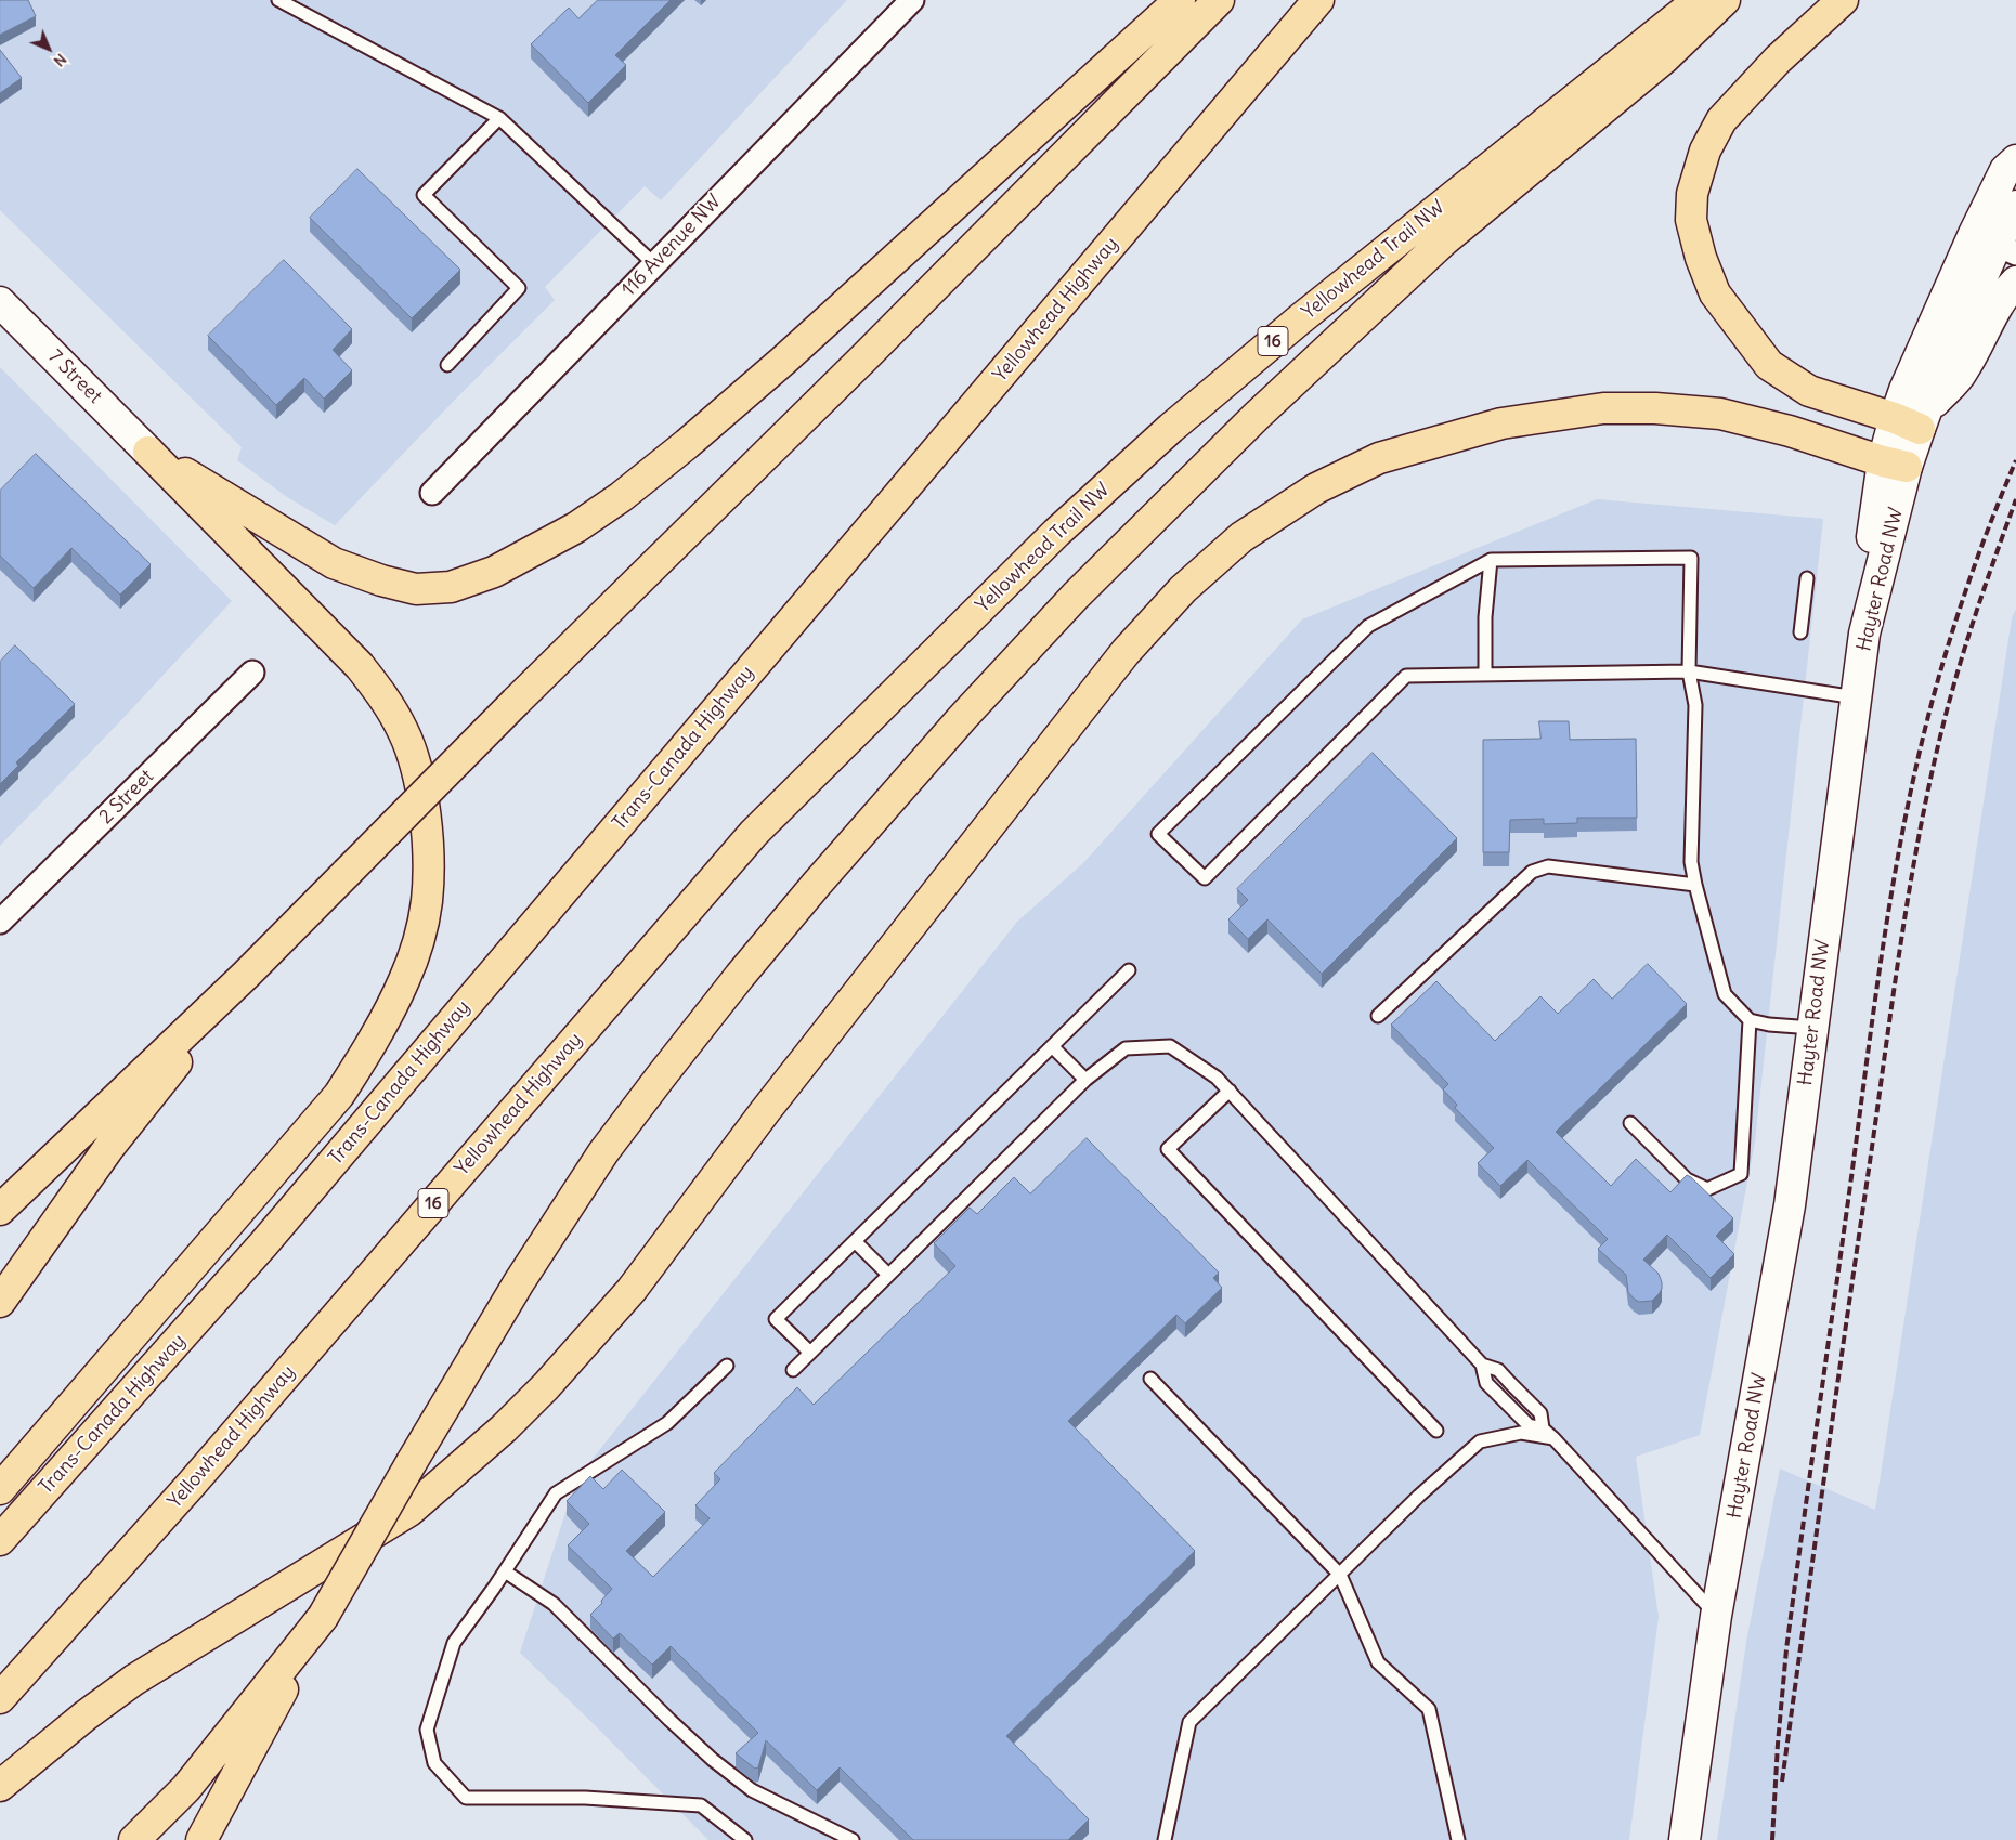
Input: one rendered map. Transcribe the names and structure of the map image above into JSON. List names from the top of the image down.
{
  "streets": {
    "highway": [
      "Yellowhead Trail NW",
      "Yellowhead Highway",
      "16",
      "Trans-Canada Highway"
    ],
    "street": [
      "116 Avenue NW",
      "7 Street",
      "Hayter Road NW",
      "2 Street"
    ]
  },
  "crossings": [
    ["Yellowhead Trail NW", "Yellowhead Highway"],
    ["Yellowhead Highway", "Trans-Canada Highway"]
  ],
  "north": "bottom right"
}
